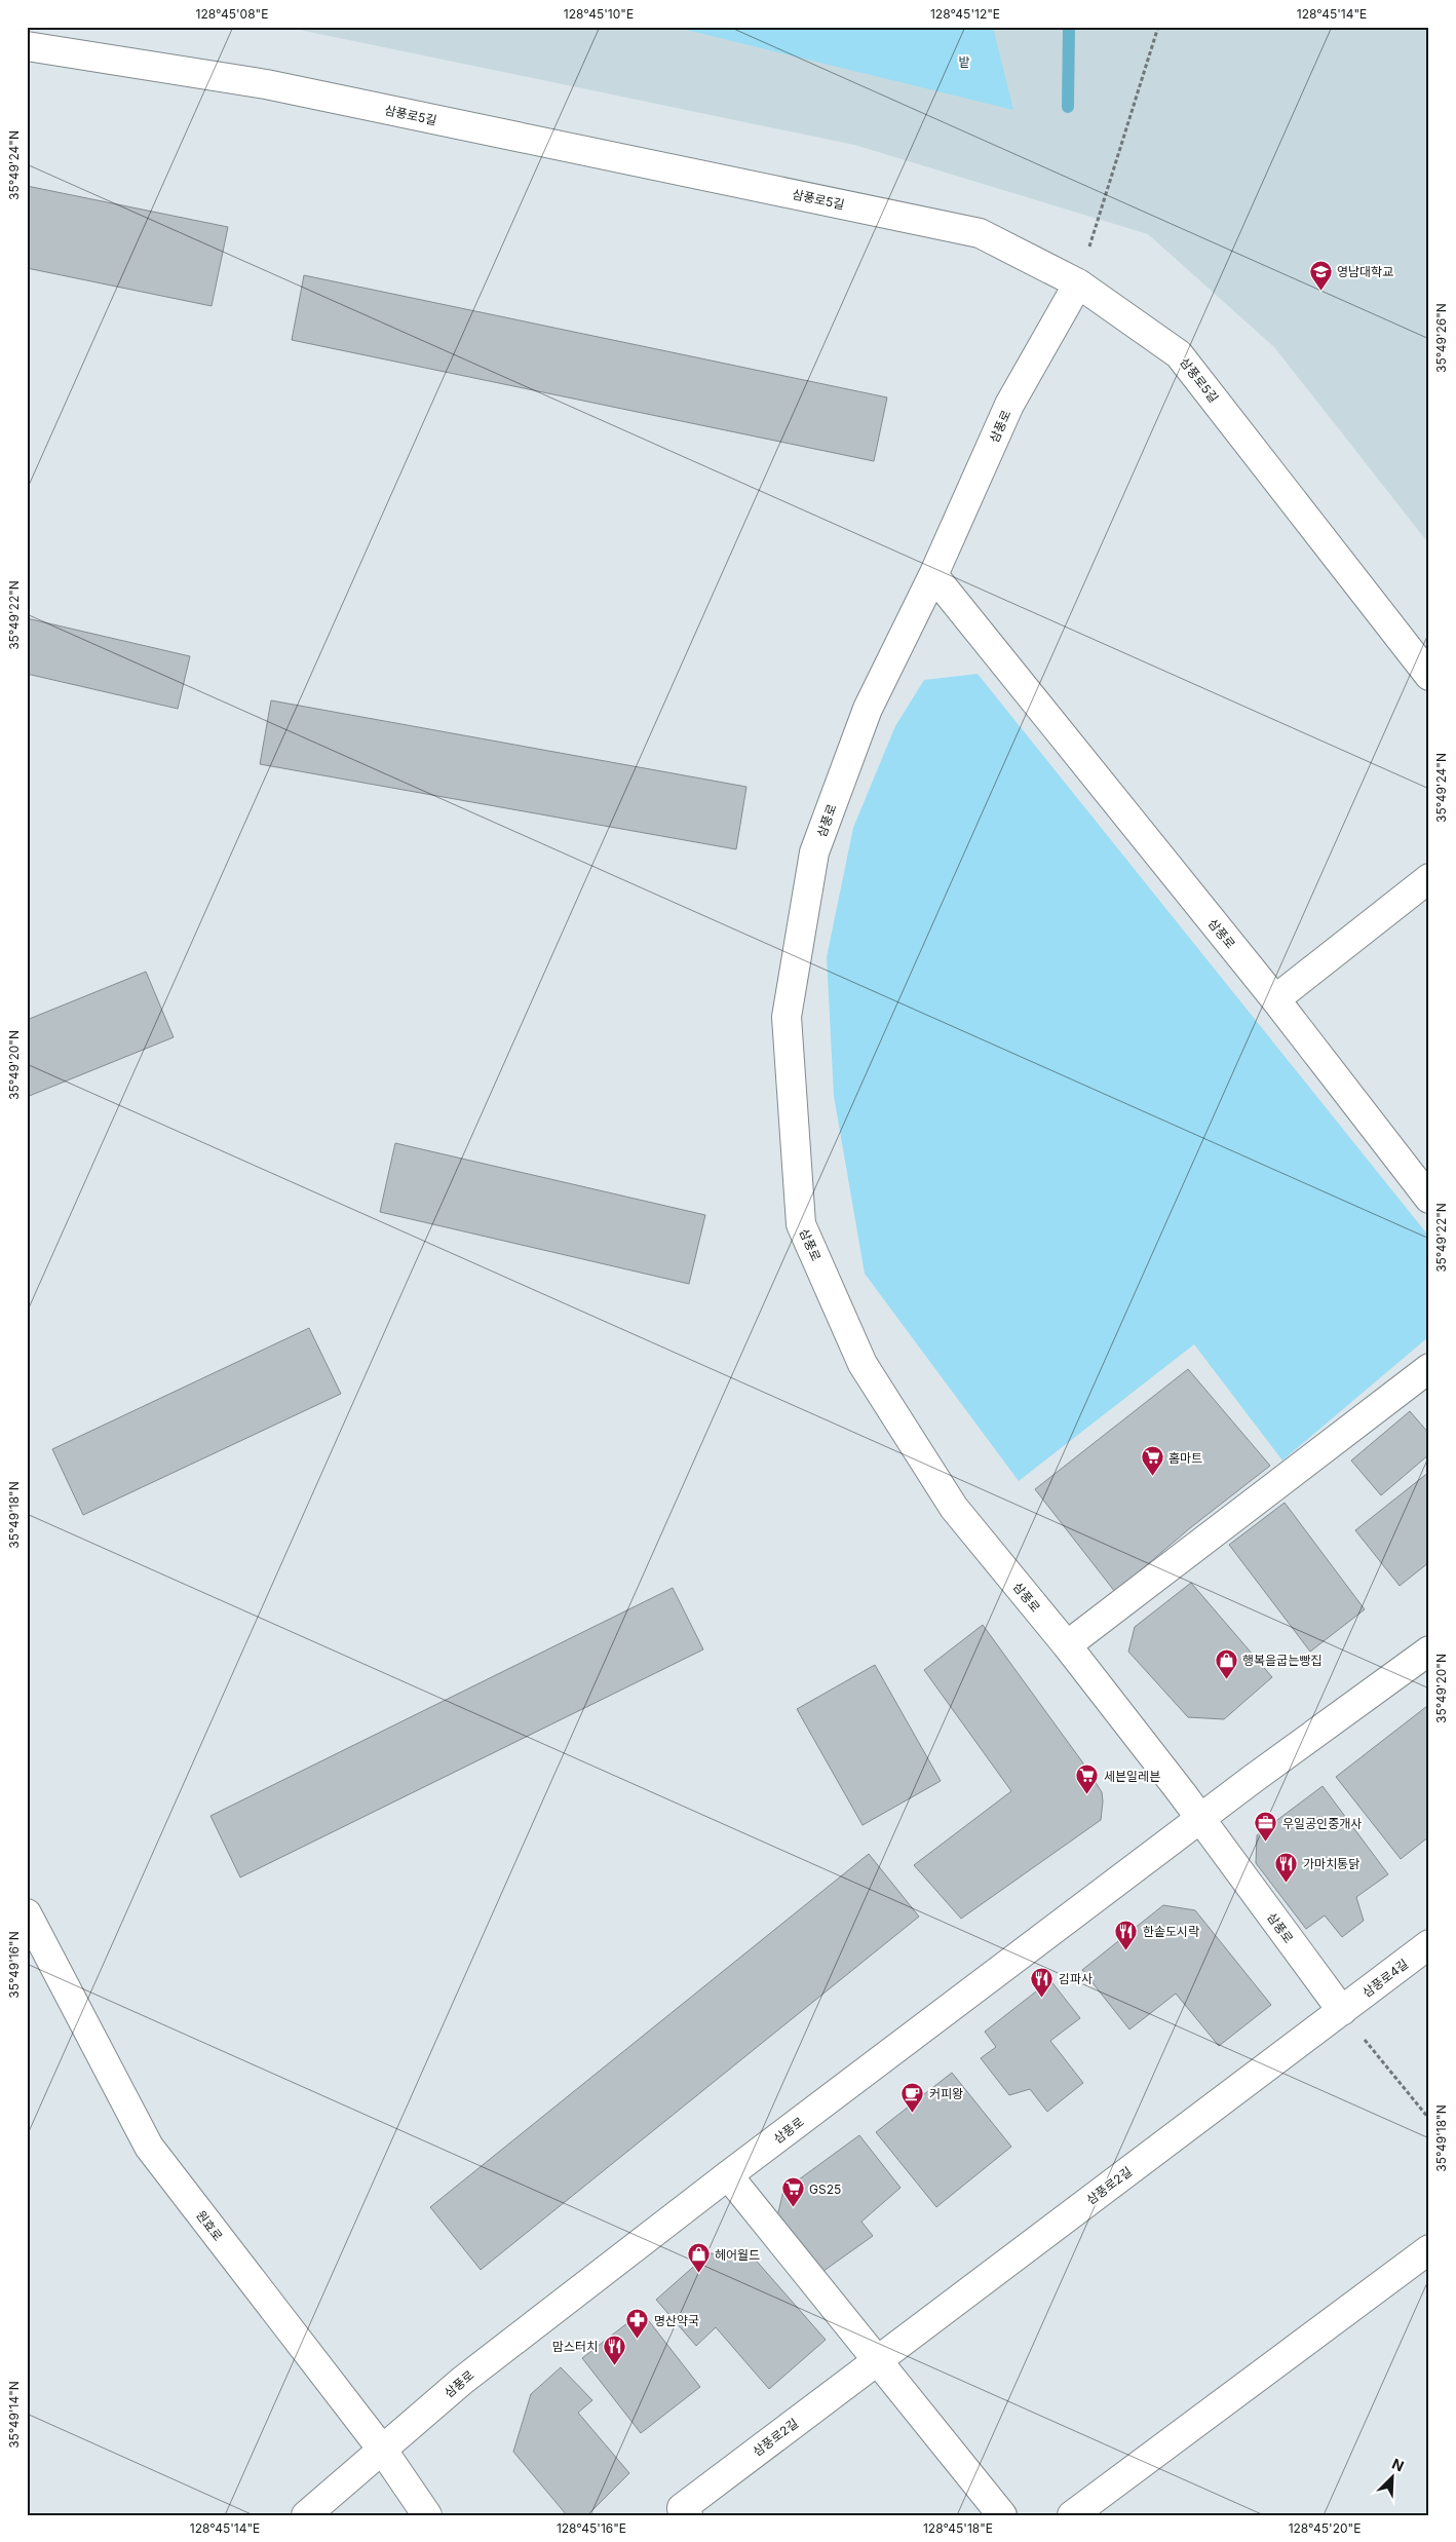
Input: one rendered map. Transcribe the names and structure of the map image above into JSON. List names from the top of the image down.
{
  "streets": {
    "street": [
      "삼풍로5길",
      "삼풍로",
      "삼풍로4길",
      "삼풍로2길",
      "원효로"
    ]
  },
  "crossings": [
    ["삼풍로5길", "삼풍로"],
    ["삼풍로", "삼풍로4길"],
    ["삼풍로", "삼풍로2길"],
    ["삼풍로", "원효로"],
    ["삼풍로4길", "삼풍로2길"]
  ],
  "parks": ["밭"],
  "places": {
    "school or university": ["영남대학교"],
    "supermarket": ["홈마트", "세븐일레븐", "GS25"],
    "shop": ["행복을굽는빵집", "헤어월드"],
    "office": ["우일공인중개사"],
    "restaurant": [
      "가마치통닭",
      "한솥도시락",
      "김파사",
      "맘스터치"
    ],
    "cafe": ["커피왕"],
    "pharmacy": ["명산약국"]
  },
  "north": "top right",
  "coordinates": [
    "128°45'08\"E",
    "128°45'10\"E",
    "128°45'12\"E",
    "128°45'14\"E",
    "35°49'24\"N",
    "35°49'26\"N",
    "35°49'22\"N",
    "35°49'20\"N",
    "35°49'18\"N",
    "35°49'16\"N",
    "35°49'14\"N",
    "128°45'16\"E",
    "128°45'18\"E",
    "128°45'20\"E"
  ]
}
